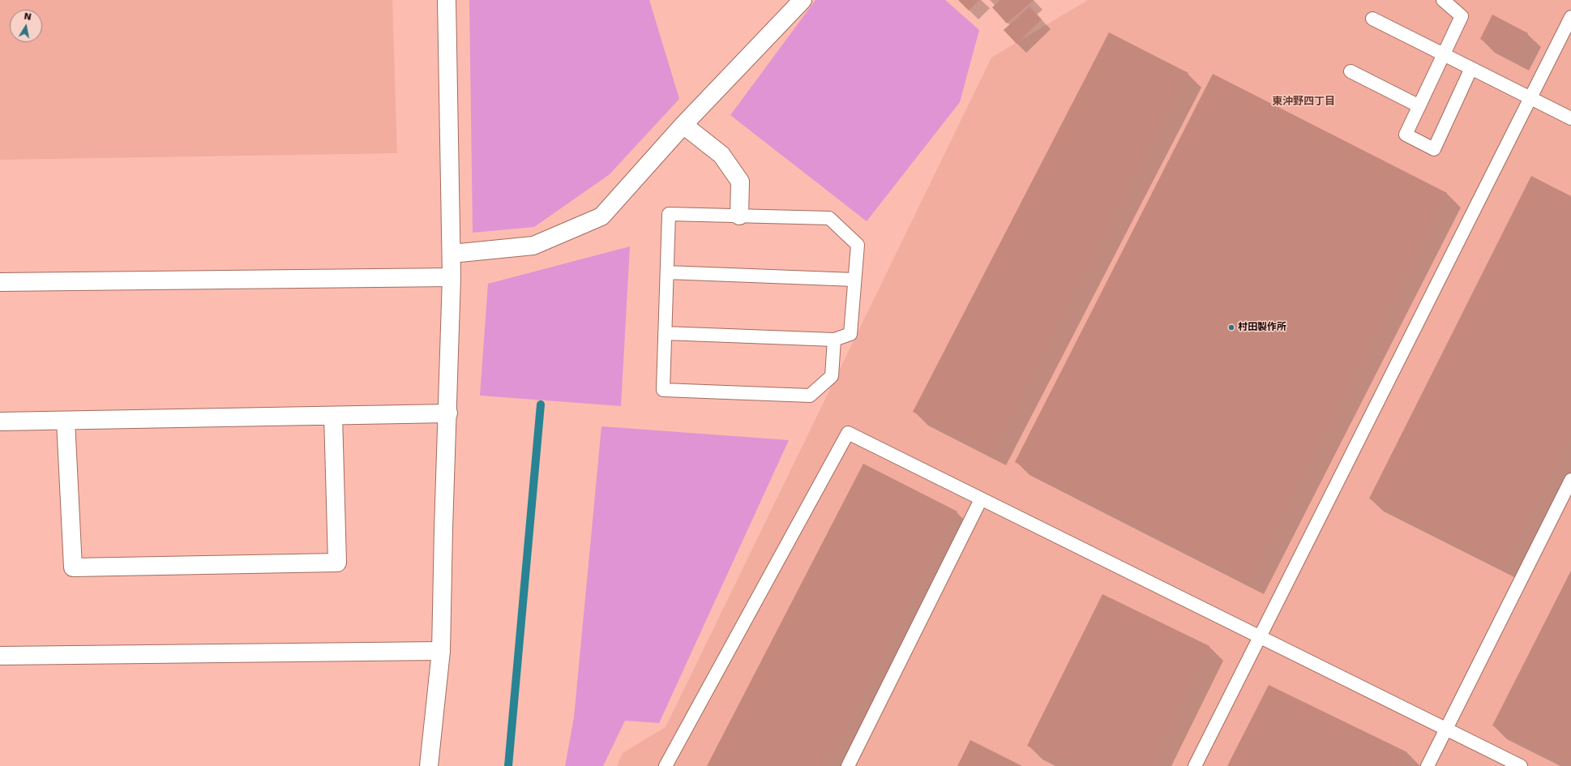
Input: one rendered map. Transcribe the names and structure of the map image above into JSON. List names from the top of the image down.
{
  "districts": ["東沖野四丁目"],
  "places": ["村田製作所"],
  "north": "top"
}
